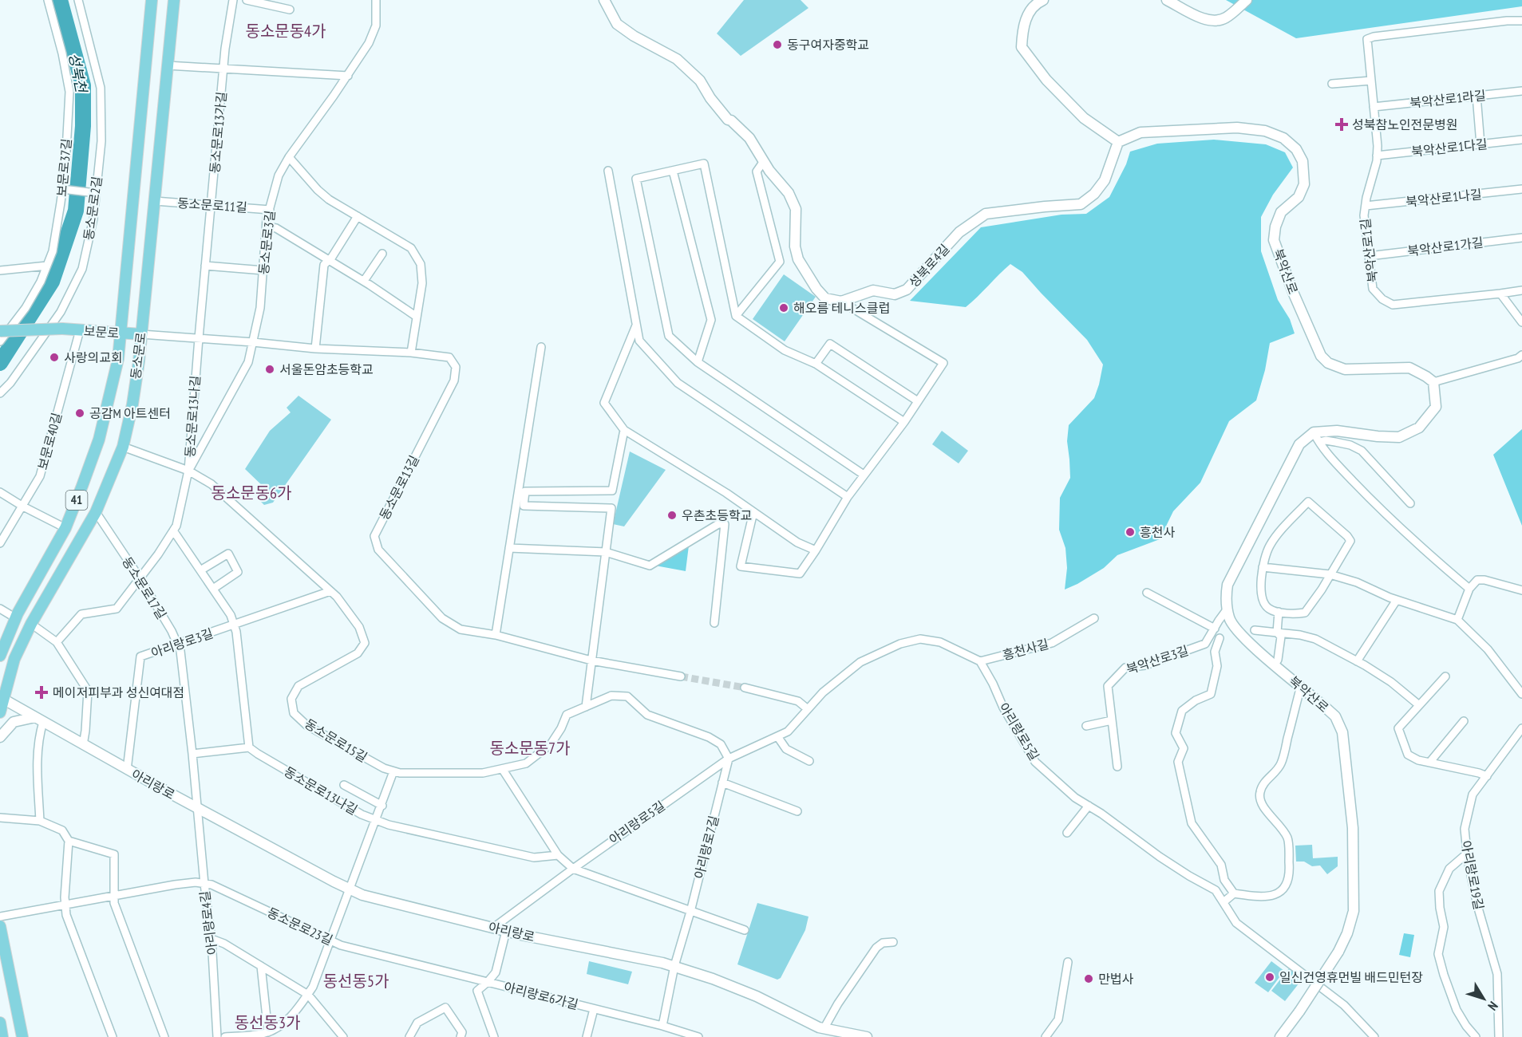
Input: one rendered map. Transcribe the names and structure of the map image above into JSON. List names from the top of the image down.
{
  "streets": {
    "main road": ["보문로", "동소문로", "41"],
    "street": [
      "북악산로1라길",
      "동소문로13가길",
      "북악산로1다길",
      "보문로37길",
      "북악산로1나길",
      "동소문로11길",
      "동소문로2길",
      "동소문로3길",
      "북악산로1가길",
      "북악산로1길",
      "성북로4길",
      "북악산로",
      "동소문로13나길",
      "보문로40길",
      "동소문로13길",
      "동소문로17길",
      "아리랑로3길",
      "흥천사길",
      "북악산로3길",
      "아리랑로5길",
      "동소문로15길",
      "아리랑로",
      "아리랑로7길",
      "아리랑로19길",
      "아리랑로4길",
      "동소문로23길",
      "아리랑로6가길"
    ]
  },
  "crossings": [
    ["북악산로1라길", "북악산로1길"],
    ["동소문로13가길", "동소문로11길"],
    ["동소문로13가길", "동소문로13나길"],
    ["동소문로13가길", "동소문로13길"],
    ["북악산로1다길", "북악산로1길"],
    ["북악산로1나길", "북악산로1길"],
    ["동소문로11길", "동소문로3길"],
    ["동소문로11길", "동소문로"],
    ["동소문로3길", "동소문로13나길"],
    ["동소문로3길", "동소문로13길"],
    ["동소문로3길", "동소문로15길"],
    ["북악산로1가길", "북악산로1길"],
    ["성북로4길", "북악산로"],
    ["북악산로", "북악산로3길"],
    ["보문로", "동소문로"],
    ["보문로", "보문로40길"],
    ["보문로", "동소문로13길"],
    ["동소문로", "동소문로13길"],
    ["동소문로", "동소문로17길"],
    ["동소문로", "동소문로15길"],
    ["동소문로", "아리랑로"],
    ["동소문로13나길", "동소문로13길"],
    ["동소문로13나길", "동소문로15길"],
    ["동소문로17길", "아리랑로3길"],
    ["동소문로17길", "아리랑로"],
    ["동소문로17길", "아리랑로4길"],
    ["아리랑로3길", "동소문로15길"],
    ["아리랑로3길", "아리랑로"],
    ["흥천사길", "아리랑로5길"],
    ["아리랑로5길", "동소문로15길"],
    ["아리랑로5길", "아리랑로"],
    ["아리랑로5길", "아리랑로7길"],
    ["동소문로15길", "아리랑로7길"],
    ["아리랑로", "아리랑로7길"],
    ["아리랑로", "아리랑로4길"],
    ["아리랑로4길", "동소문로23길"],
    ["동소문로23길", "아리랑로6가길"]
  ],
  "districts": [
    "동소문동4가",
    "동소문동6가",
    "동소문동7가",
    "동선동5가",
    "동선동3가"
  ],
  "water": ["성북천"],
  "places": {
    "other": [
      "동구여자중학교",
      "해오름 테니스클럽",
      "사랑의교회",
      "서울돈암초등학교",
      "공감M 아트센터",
      "우촌초등학교",
      "흥천사",
      "일신건영휴먼빌 배드민턴장",
      "만법사"
    ],
    "health": ["성북참노인전문병원", "메이저피부과 성신여대점"]
  },
  "north": "bottom right"
}
